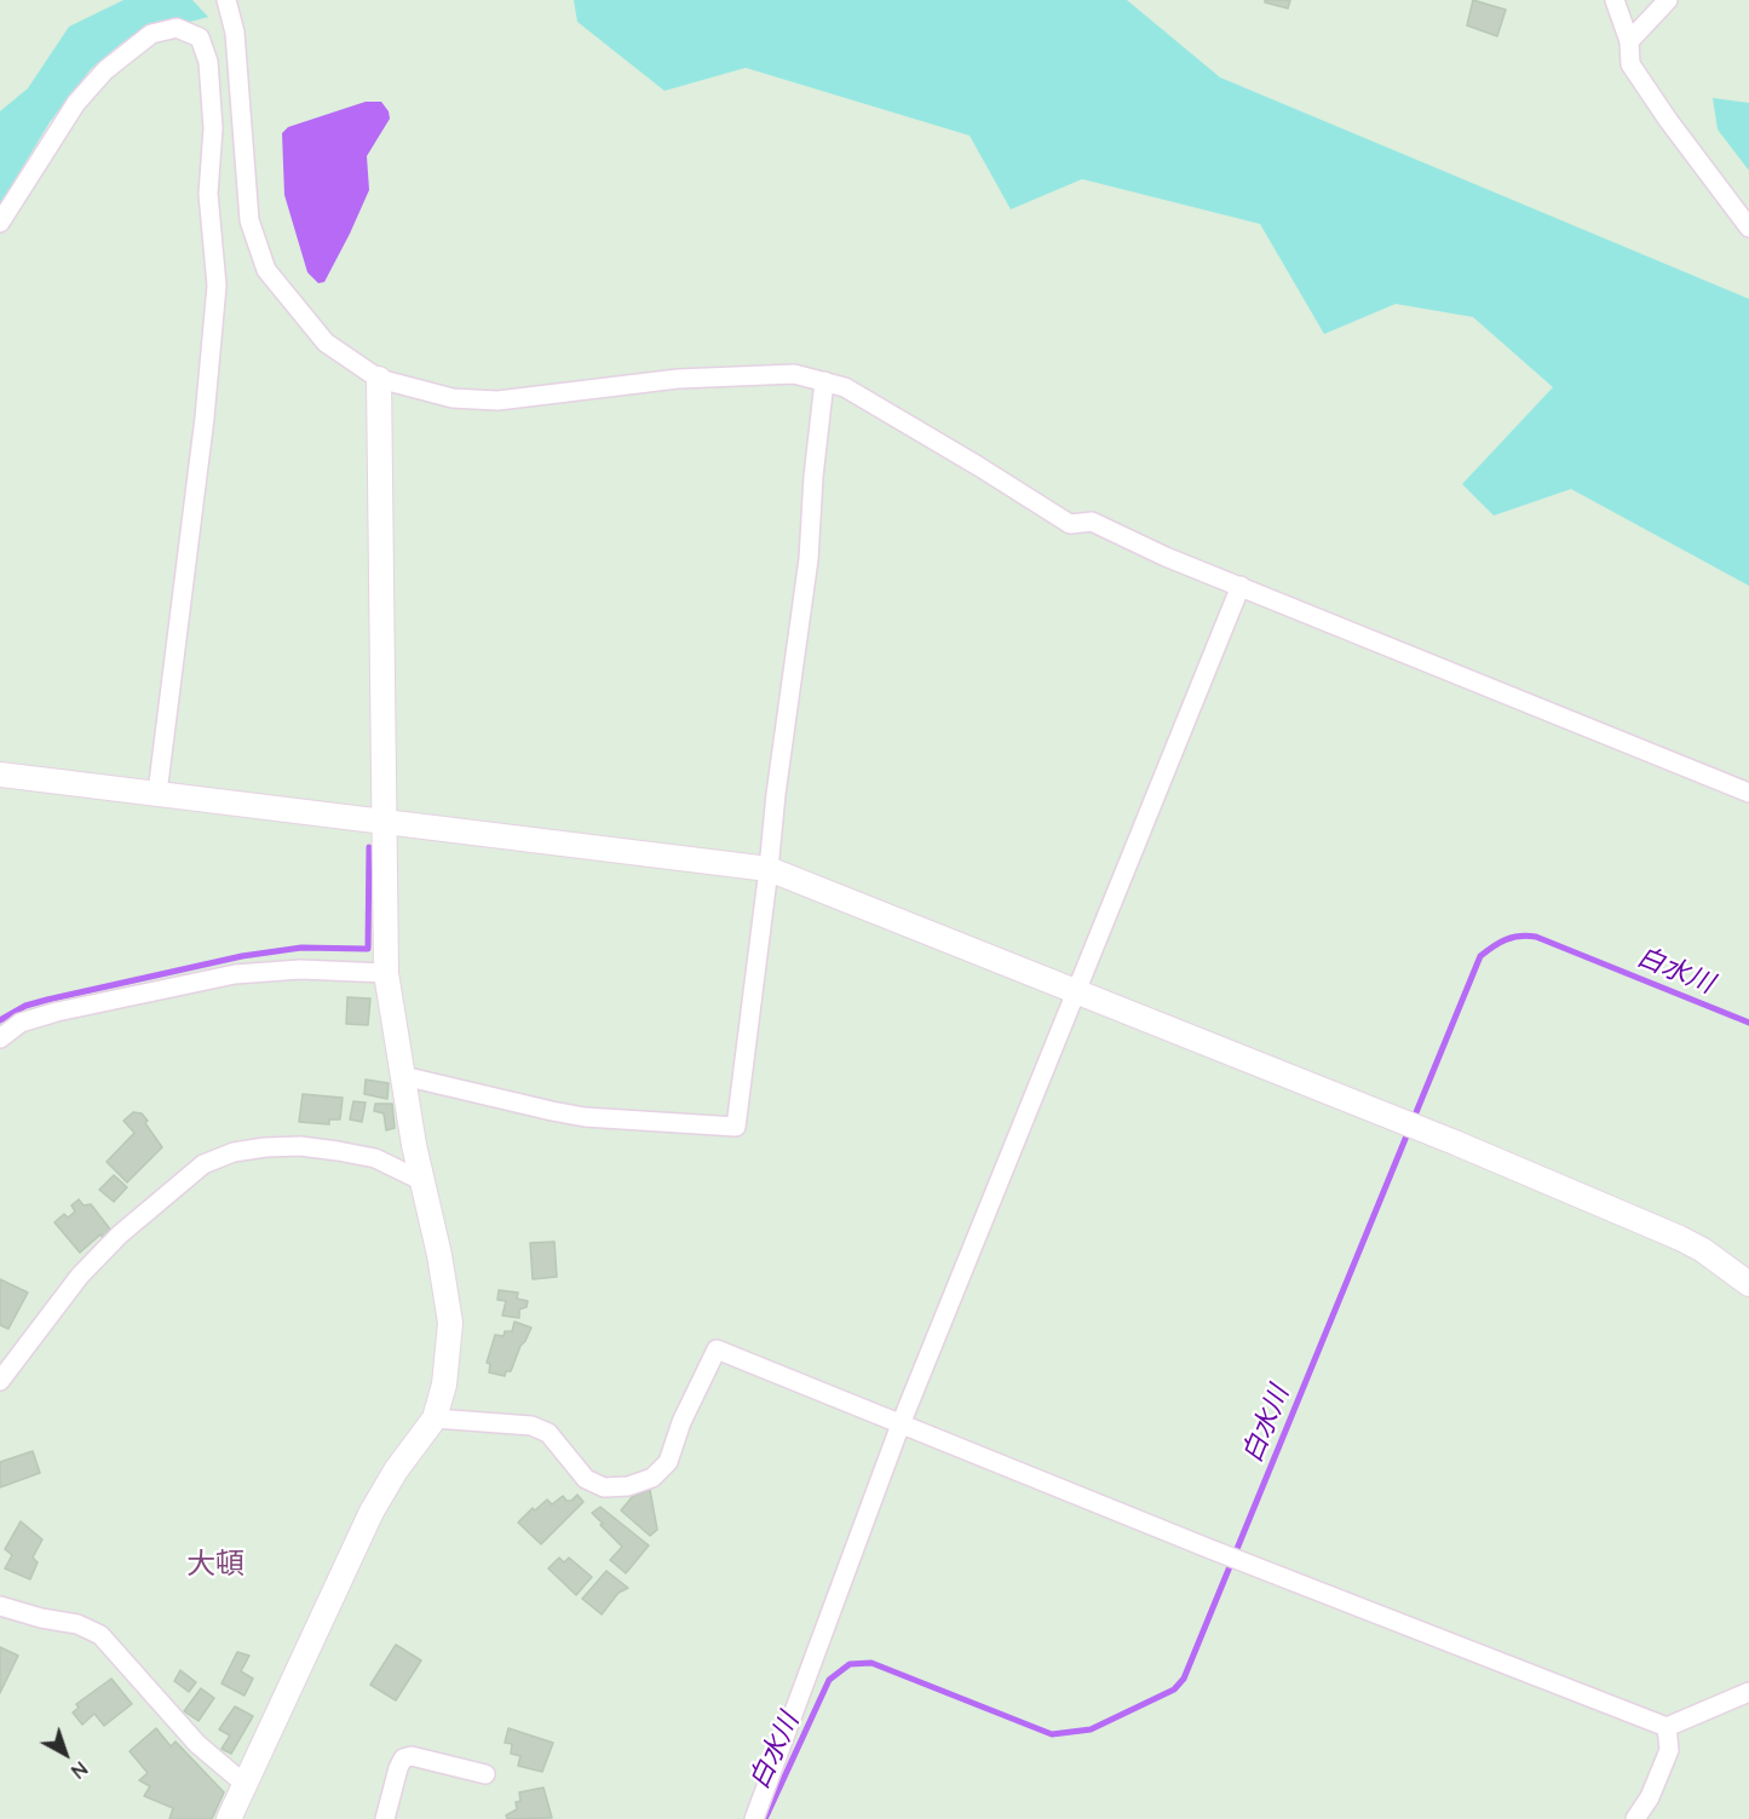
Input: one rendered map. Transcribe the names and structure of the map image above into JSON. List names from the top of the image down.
{
  "districts": ["大頓"],
  "water": ["白水川"],
  "north": "bottom right"
}
